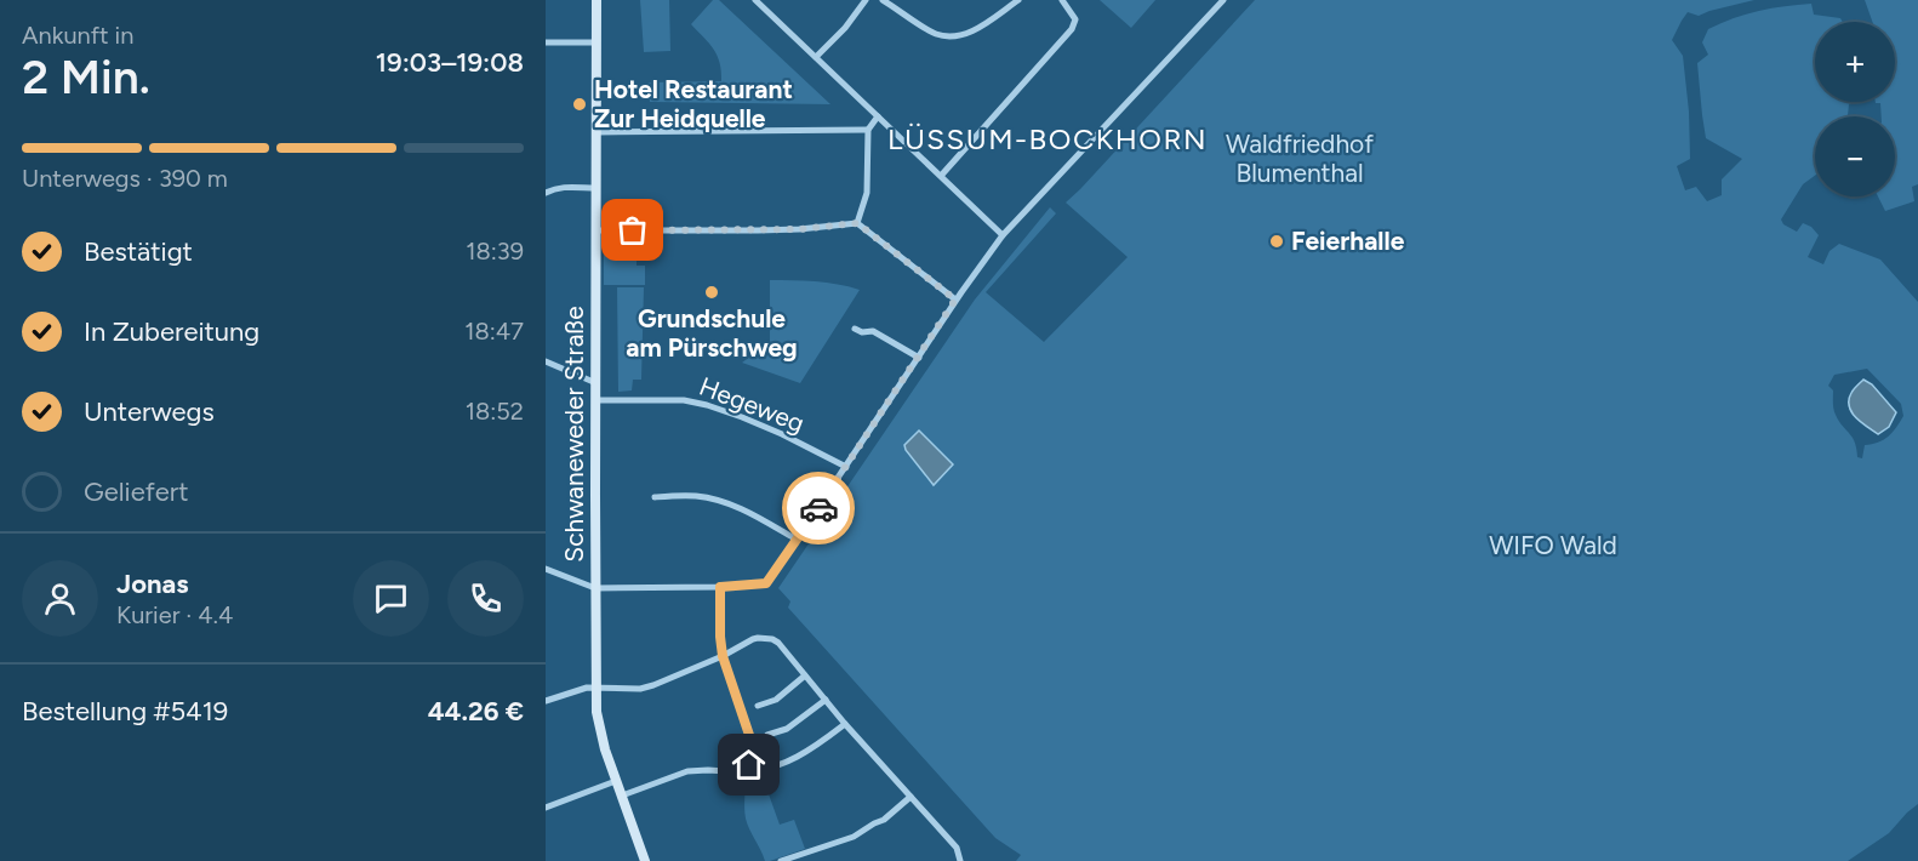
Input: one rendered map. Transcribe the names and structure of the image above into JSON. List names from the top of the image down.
{
  "streets": {
    "main road": ["Schwaneweder Straße"],
    "street": ["Hegeweg"]
  },
  "crossings": [
    ["Hegeweg", "Schwaneweder Straße"]
  ],
  "districts": ["LÜSSUM-BOCKHORN"],
  "parks": ["Waldfriedhof Blumenthal", "WIFO Wald"],
  "places": ["Hotel Restaurant Zur Heidquelle", "Feierhalle", "Grundschule am Pürschweg"],
  "page": {
    "heading": ["2 Min.", "Ankunft in", "19:03–19:08"],
    "panel": [
      "Jonas",
      "Kurier · 4.4",
      "Bestellung #5419",
      "44.26 €"
    ],
    "map_buttons": ["+", "−"],
    "bar": "Unterwegs · 390 m",
    "list": [
      ["Bestätigt", "18:39"],
      ["In Zubereitung", "18:47"],
      ["Unterwegs", "18:52"],
      "Geliefert"
    ]
  }
}
